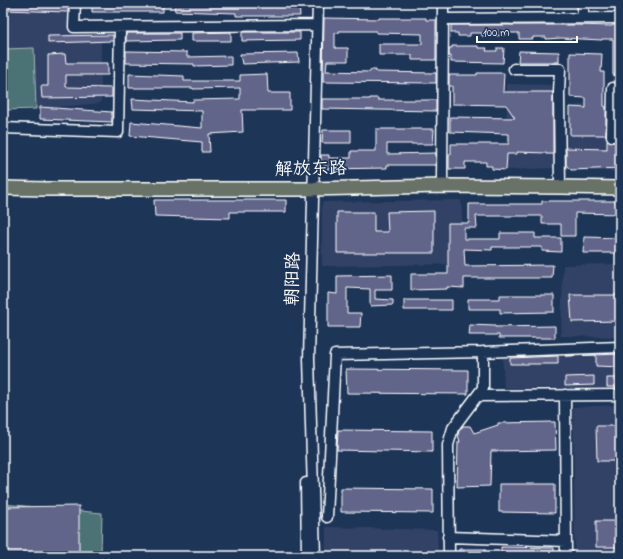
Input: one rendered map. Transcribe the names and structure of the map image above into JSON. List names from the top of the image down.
{
  "streets": {
    "main road": ["解放东路"],
    "street": ["朝阳路"]
  },
  "crossings": [
    ["解放东路", "朝阳路"]
  ],
  "scale_bar": "100 m"
}
